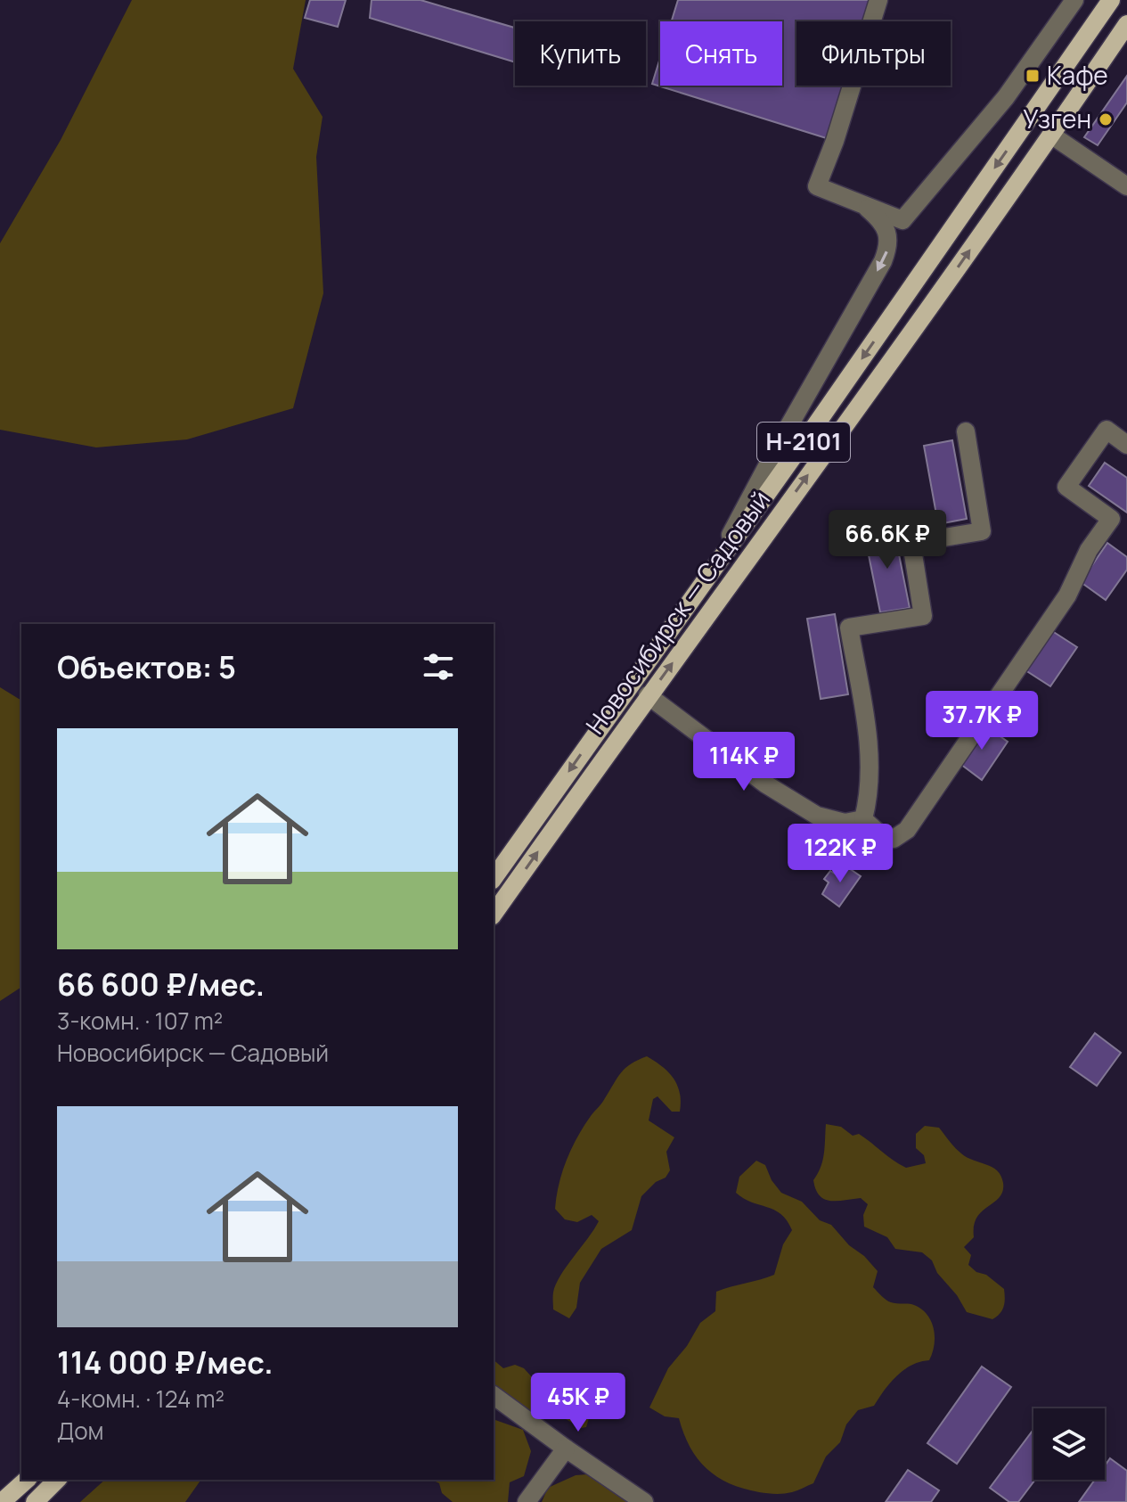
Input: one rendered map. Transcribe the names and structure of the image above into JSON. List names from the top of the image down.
{
  "streets": {
    "main road": ["Н-2101", "Новосибирск — Садовый"]
  },
  "places": {
    "transit": ["Кафе"],
    "other": ["Узген"]
  },
  "page": {
    "chip": ["Купить", "Снять", "Фильтры"],
    "price": [
      "66.6K ₽",
      "37.7K ₽",
      "114K ₽",
      "122K ₽",
      "45K ₽"
    ],
    "heading": "Объектов: 5",
    "list": [
      {
        "name": "66 600 ₽/мес.",
        "note": "3-комн. · 107 m² · Новосибирск — Садовый"
      },
      {
        "name": "114 000 ₽/мес.",
        "note": "4-комн. · 124 m² · Дом"
      }
    ]
  }
}
